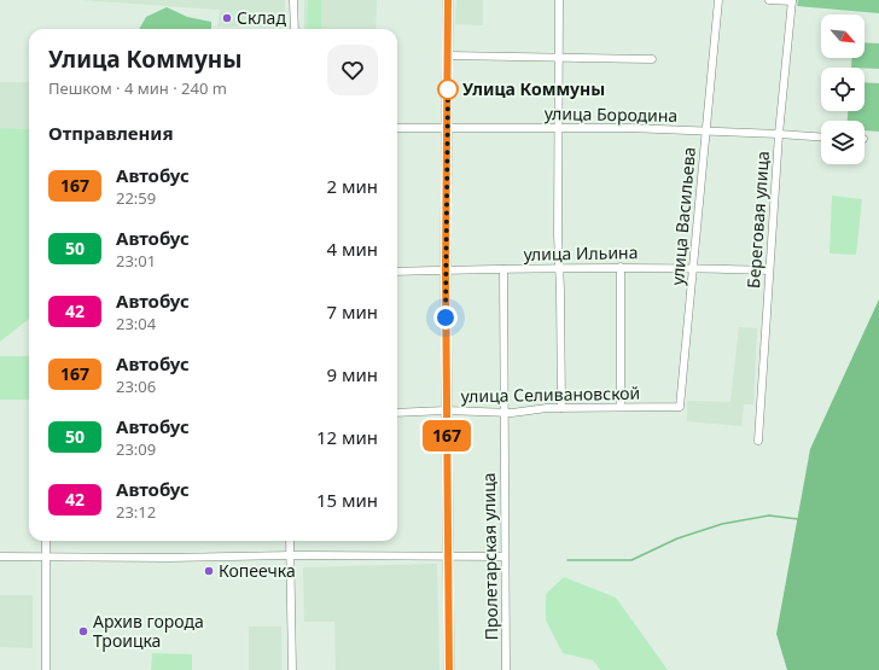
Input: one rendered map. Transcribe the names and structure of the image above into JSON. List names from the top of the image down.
{
  "streets": {
    "street": [
      "улица Бородина",
      "улица Васильева",
      "Береговая улица",
      "улица Ильина",
      "улица Селивановской",
      "Пролетарская улица"
    ]
  },
  "crossings": [
    ["улица Бородина", "улица Васильева"],
    ["улица Бородина", "Береговая улица"],
    ["улица Васильева", "улица Ильина"],
    ["улица Васильева", "улица Селивановской"],
    ["Береговая улица", "улица Ильина"],
    ["улица Ильина", "Пролетарская улица"],
    ["улица Селивановской", "Пролетарская улица"]
  ],
  "places": [
    "Склад",
    "Улица Коммуны",
    "Копеечка",
    "Архив города Троицка"
  ],
  "lines": ["bus line 167"],
  "north": "bottom right",
  "page": {
    "on_map": "167",
    "heading": [
      ["Улица Коммуны", "Пешком · 4 мин · 240 m"],
      "Отправления"
    ],
    "list": [
      {
        "mark": "167",
        "name": "Автобус",
        "note": "22:59",
        "value": "2 мин"
      },
      {
        "mark": "50",
        "name": "Автобус",
        "note": "23:01",
        "value": "4 мин"
      },
      {
        "mark": "42",
        "name": "Автобус",
        "note": "23:04",
        "value": "7 мин"
      },
      {
        "mark": "167",
        "name": "Автобус",
        "note": "23:06",
        "value": "9 мин"
      },
      {
        "mark": "50",
        "name": "Автобус",
        "note": "23:09",
        "value": "12 мин"
      },
      {
        "mark": "42",
        "name": "Автобус",
        "note": "23:12",
        "value": "15 мин"
      }
    ]
  }
}
